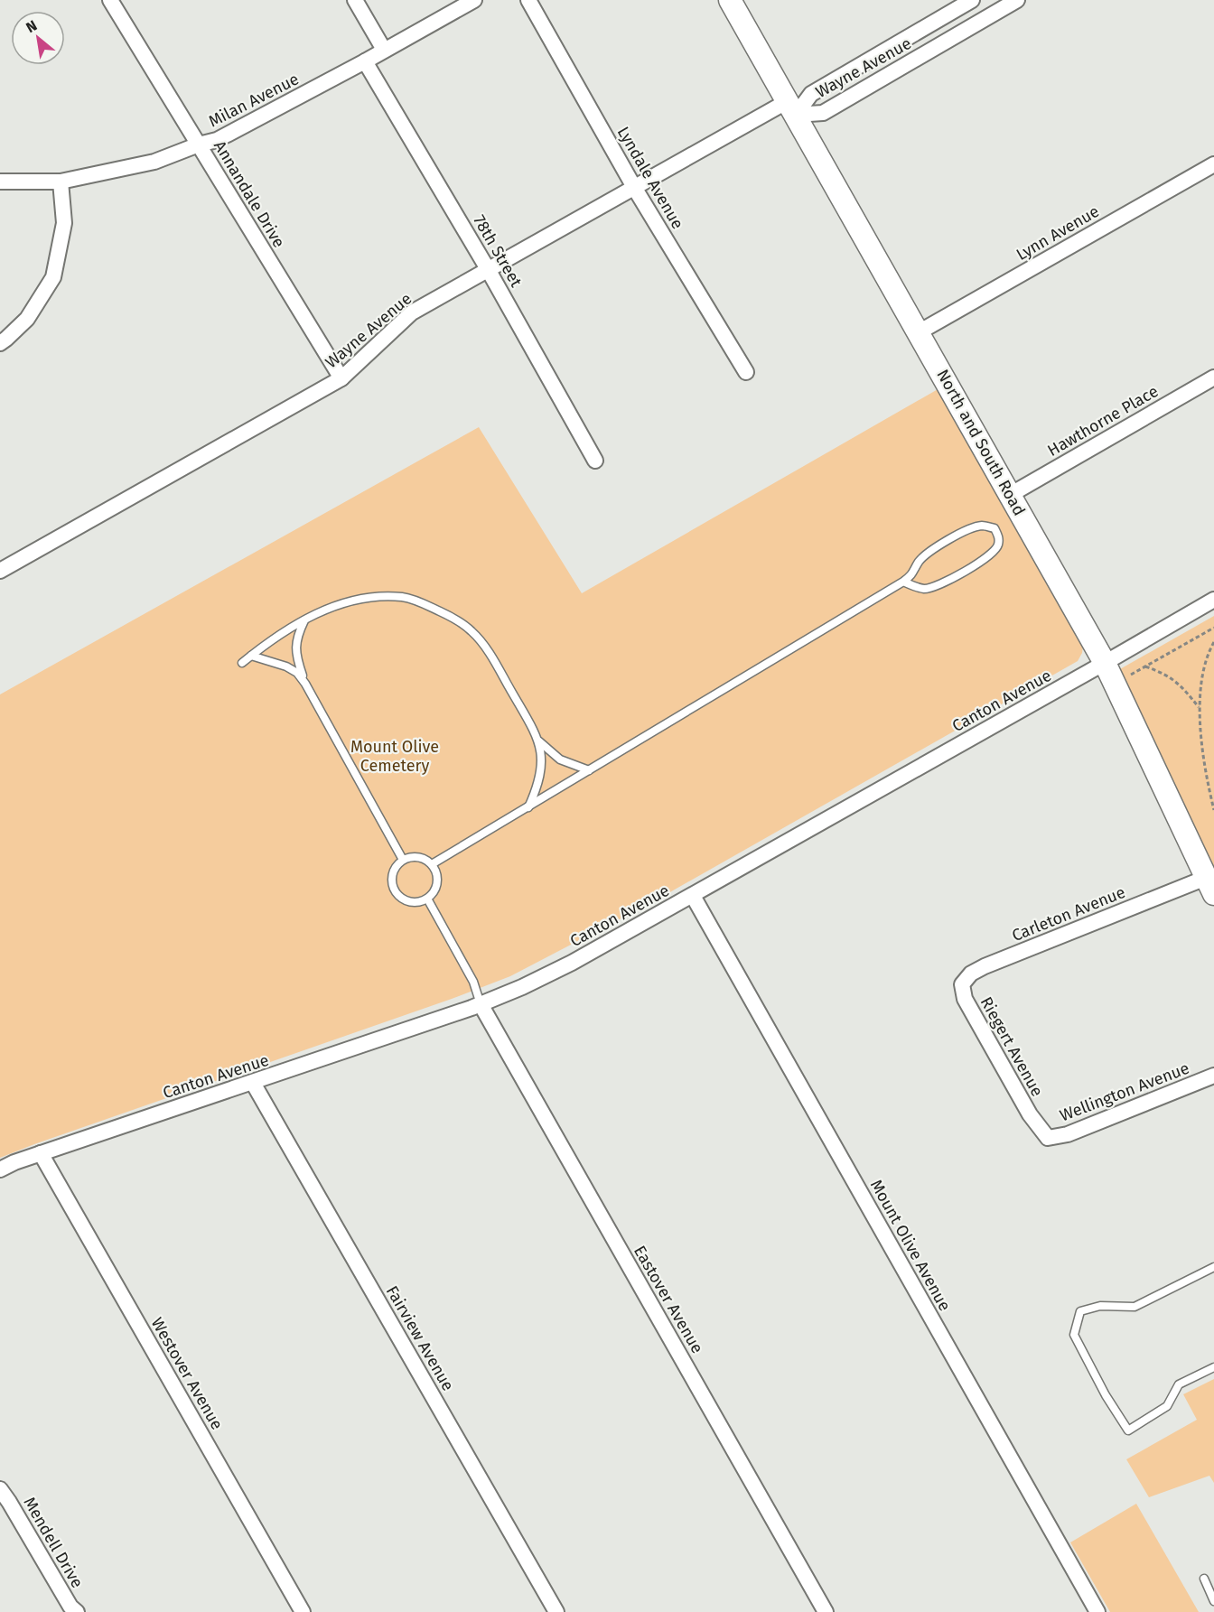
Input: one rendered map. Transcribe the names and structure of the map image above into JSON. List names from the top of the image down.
{
  "streets": {
    "street": [
      "Wayne Avenue",
      "Milan Avenue",
      "Lyndale Avenue",
      "Annandale Drive",
      "Lynn Avenue",
      "78th Street",
      "Hawthorne Place",
      "North and South Road",
      "Canton Avenue",
      "Carleton Avenue",
      "Riegert Avenue",
      "Wellington Avenue",
      "Mount Olive Avenue",
      "Eastover Avenue",
      "Fairview Avenue",
      "Westover Avenue",
      "Mendell Drive"
    ]
  },
  "crossings": [
    ["Wayne Avenue", "Lyndale Avenue"],
    ["Wayne Avenue", "Annandale Drive"],
    ["Wayne Avenue", "78th Street"],
    ["Wayne Avenue", "North and South Road"],
    ["Milan Avenue", "Annandale Drive"],
    ["Milan Avenue", "78th Street"],
    ["Lynn Avenue", "North and South Road"],
    ["Hawthorne Place", "North and South Road"],
    ["North and South Road", "Canton Avenue"],
    ["North and South Road", "Carleton Avenue"],
    ["Canton Avenue", "Mount Olive Avenue"],
    ["Canton Avenue", "Eastover Avenue"],
    ["Canton Avenue", "Fairview Avenue"],
    ["Canton Avenue", "Westover Avenue"],
    ["Carleton Avenue", "Riegert Avenue"],
    ["Riegert Avenue", "Wellington Avenue"]
  ],
  "parks": ["Mount Olive Cemetery"],
  "north": "top left"
}
